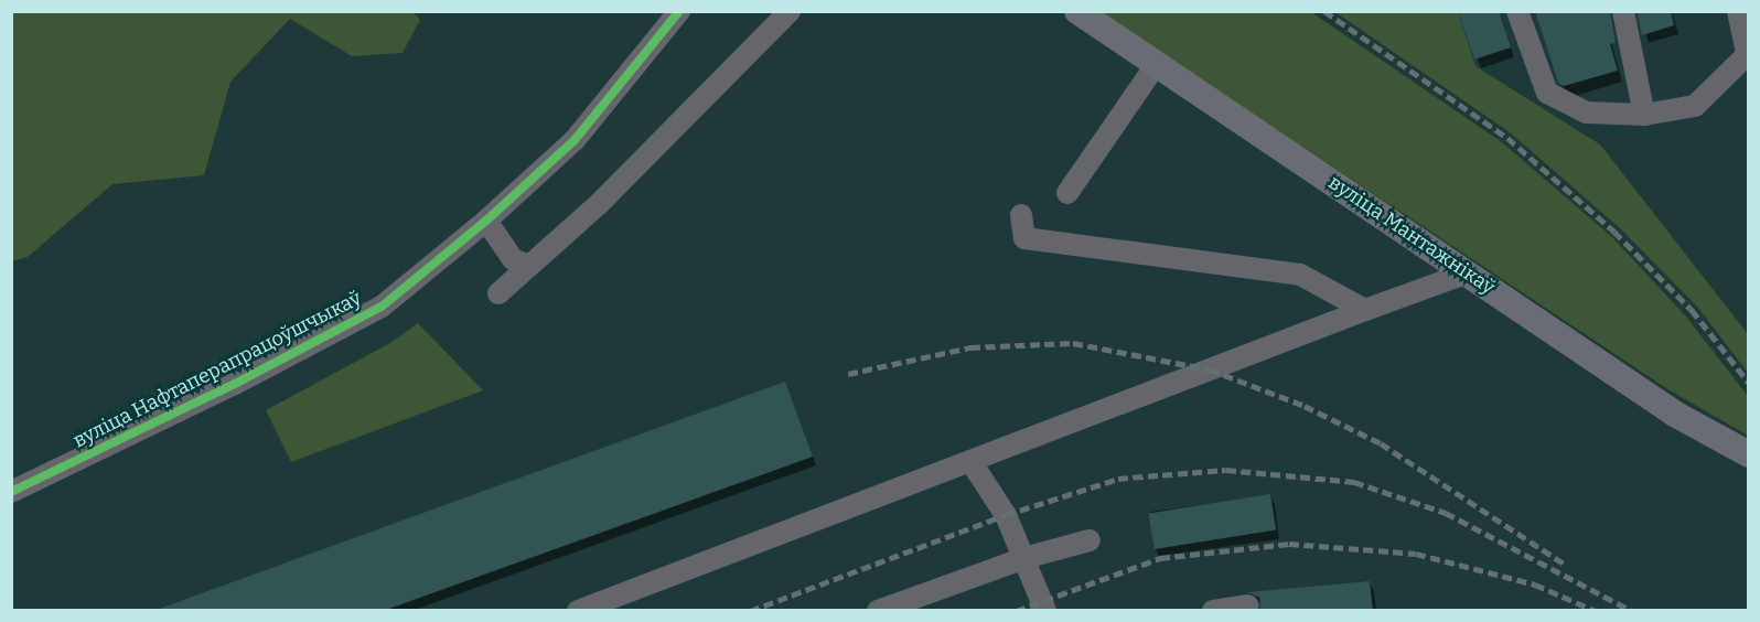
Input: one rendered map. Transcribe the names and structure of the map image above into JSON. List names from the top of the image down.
{
  "streets": {
    "main road": ["вуліца Мантажнікаў"],
    "street": ["вуліца Нафтаперапрацоўшчыкаў"]
  }
}
